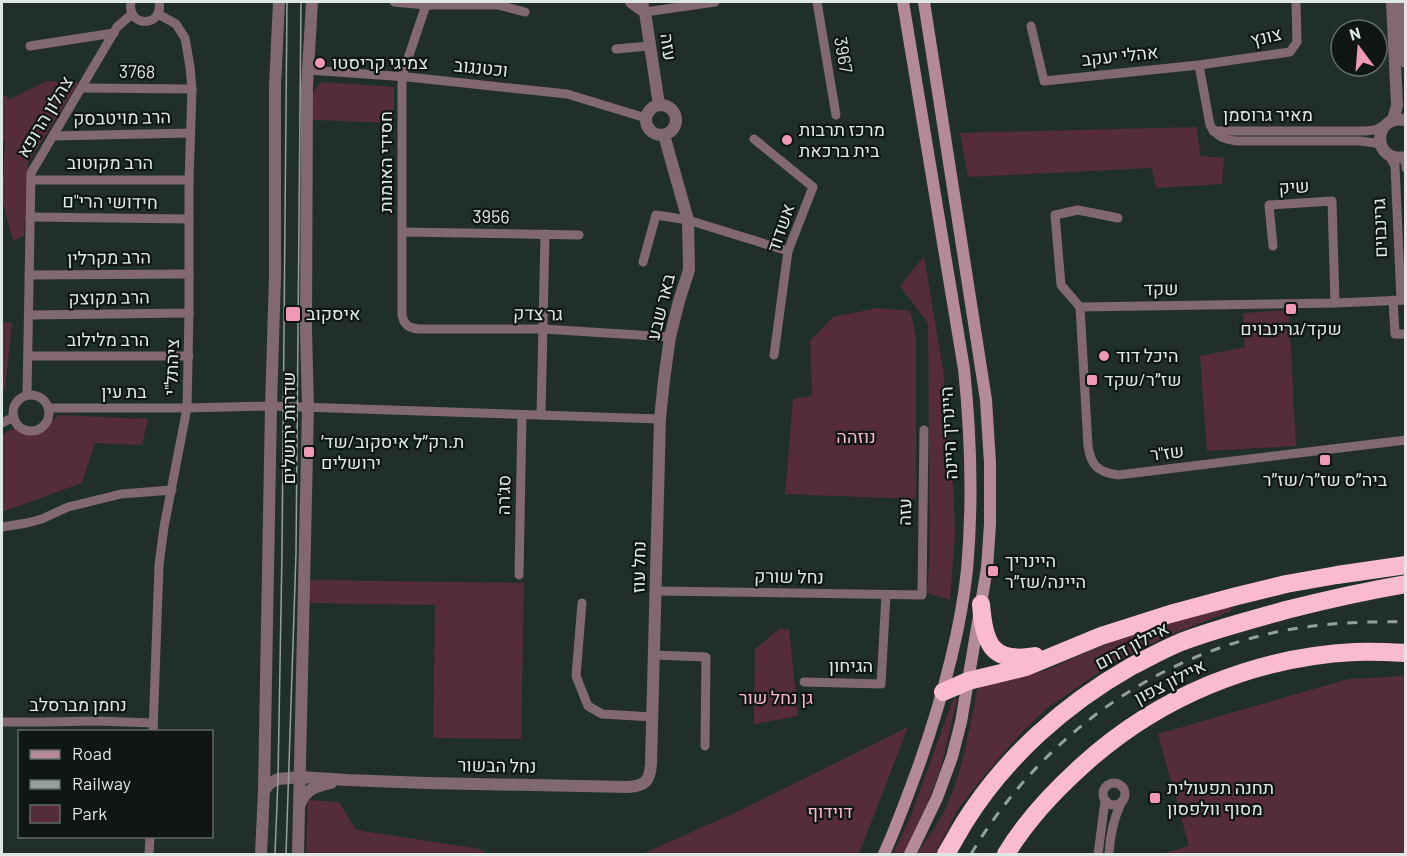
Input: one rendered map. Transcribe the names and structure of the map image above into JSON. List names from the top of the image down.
{
  "streets": {
    "highway": ["איילון דרום", "איילון צפון"],
    "main road": ["היינריך היינה"],
    "street": [
      "צונץ",
      "עזה",
      "3967",
      "אהלי יעקב",
      "וכטנגוב",
      "3768",
      "מאיר גרוסמן",
      "צהלון הרופא",
      "הרב מויטבסק",
      "חסידי האומות",
      "הרב מקוטוב",
      "שיק",
      "חידושי הרי\"ם",
      "3956",
      "אשדוד",
      "גרינבוים",
      "הרב מקרלין",
      "שקד",
      "הרב מקוצק",
      "באר שבע",
      "גר צדק",
      "הרב מלילוב",
      "ציהתל\"י",
      "בת עין",
      "שדרות ירושלים",
      "שז\"ר",
      "סג'רה",
      "נחל עוז",
      "נחל שורק",
      "הגיחון",
      "נחמן מברסלב",
      "נחל הבשור"
    ]
  },
  "crossings": [
    ["צונץ", "אהלי יעקב"],
    ["עזה", "וכטנגוב"],
    ["עזה", "באר שבע"],
    ["עזה", "נחל שורק"],
    ["וכטנגוב", "חסידי האומות"],
    ["וכטנגוב", "באר שבע"],
    ["וכטנגוב", "שדרות ירושלים"],
    ["3768", "צהלון הרופא"],
    ["3768", "ציהתל\"י"],
    ["מאיר גרוסמן", "גרינבוים"],
    ["צהלון הרופא", "הרב מויטבסק"],
    ["צהלון הרופא", "הרב מקוטוב"],
    ["צהלון הרופא", "חידושי הרי\"ם"],
    ["צהלון הרופא", "הרב מקרלין"],
    ["צהלון הרופא", "הרב מקוצק"],
    ["צהלון הרופא", "הרב מלילוב"],
    ["צהלון הרופא", "בת עין"],
    ["הרב מויטבסק", "ציהתל\"י"],
    ["חסידי האומות", "3956"],
    ["חסידי האומות", "גר צדק"],
    ["הרב מקוטוב", "ציהתל\"י"],
    ["שיק", "שקד"],
    ["חידושי הרי\"ם", "ציהתל\"י"],
    ["גרינבוים", "שקד"],
    ["הרב מקרלין", "ציהתל\"י"],
    ["שקד", "שז\"ר"],
    ["הרב מקוצק", "ציהתל\"י"],
    ["באר שבע", "גר צדק"],
    ["באר שבע", "נחל עוז"],
    ["הרב מלילוב", "ציהתל\"י"],
    ["ציהתל\"י", "בת עין"],
    ["ציהתל\"י", "נחמן מברסלב"],
    ["בת עין", "שדרות ירושלים"],
    ["שדרות ירושלים", "נחל הבשור"],
    ["נחל עוז", "נחל שורק"],
    ["נחל עוז", "נחל הבשור"],
    ["נחל שורק", "הגיחון"]
  ],
  "parks": ["נוזהה", "גן נחל שור", "דוידוף"],
  "places": {
    "other": ["צמיגי קריסטו", "מרכז תרבות בית ברכאת", "היכל דוד"],
    "transit": [
      "שקד/גרינבוים",
      "איסקוב",
      "שז״ר/שקד",
      "ת.רק״ל איסקוב/שד׳ ירושלים",
      "ביה״ס שז״ר/שז״ר",
      "היינריך היינה/שז״ר",
      "תחנה תפעולית מסוף וולפסון"
    ]
  },
  "legend": ["Road", "Railway", "Park"],
  "north": "top"
}
